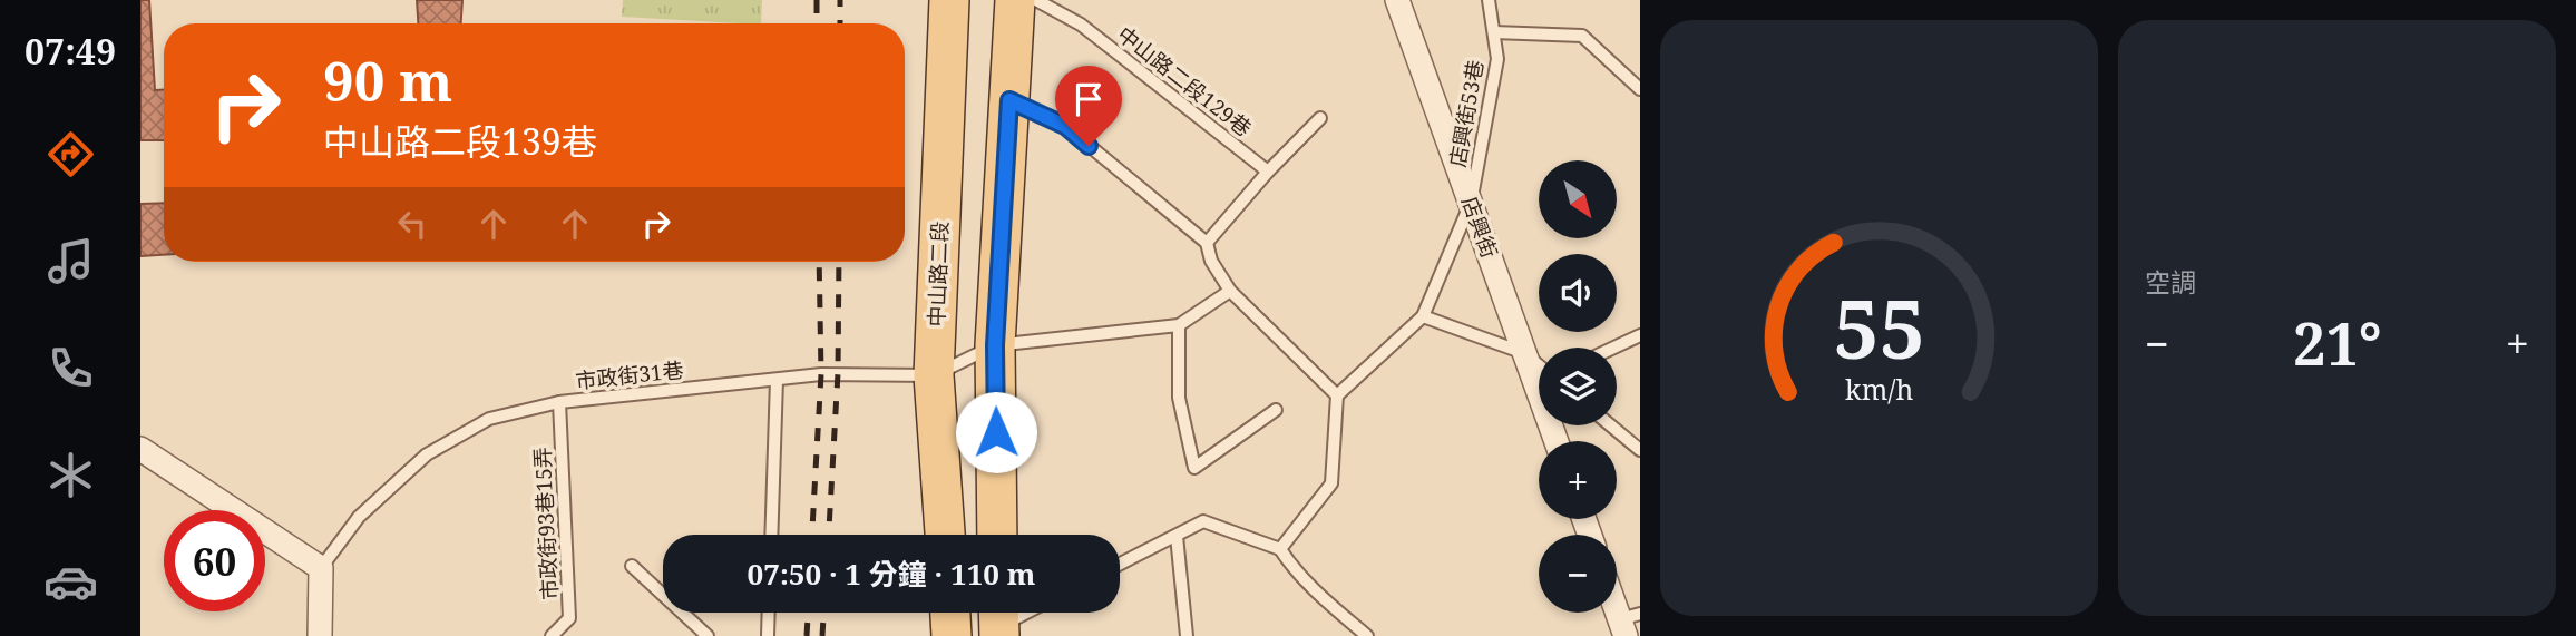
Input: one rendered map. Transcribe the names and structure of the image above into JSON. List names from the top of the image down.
{
  "streets": {
    "main road": ["中山路二段"],
    "street": ["店興街"],
    "lane": [
      "中山路二段129巷",
      "店興街53巷",
      "市政街31巷",
      "市政街93巷15弄"
    ]
  },
  "crossings": [
    ["店興街53巷", "店興街"],
    ["中山路二段", "市政街31巷"],
    ["市政街31巷", "市政街93巷15弄"]
  ],
  "north": "bottom right",
  "page": {
    "tabs": "07:49",
    "tile": "空調",
    "turn": ["90 m", "中山路二段139巷"],
    "map_buttons": ["+", "−"],
    "heat": ["−", "21°", "+"],
    "limit": "60",
    "trip": "07:50 · 1 分鐘 · 110 m",
    "gauge": ["55", "km/h"]
  }
}
